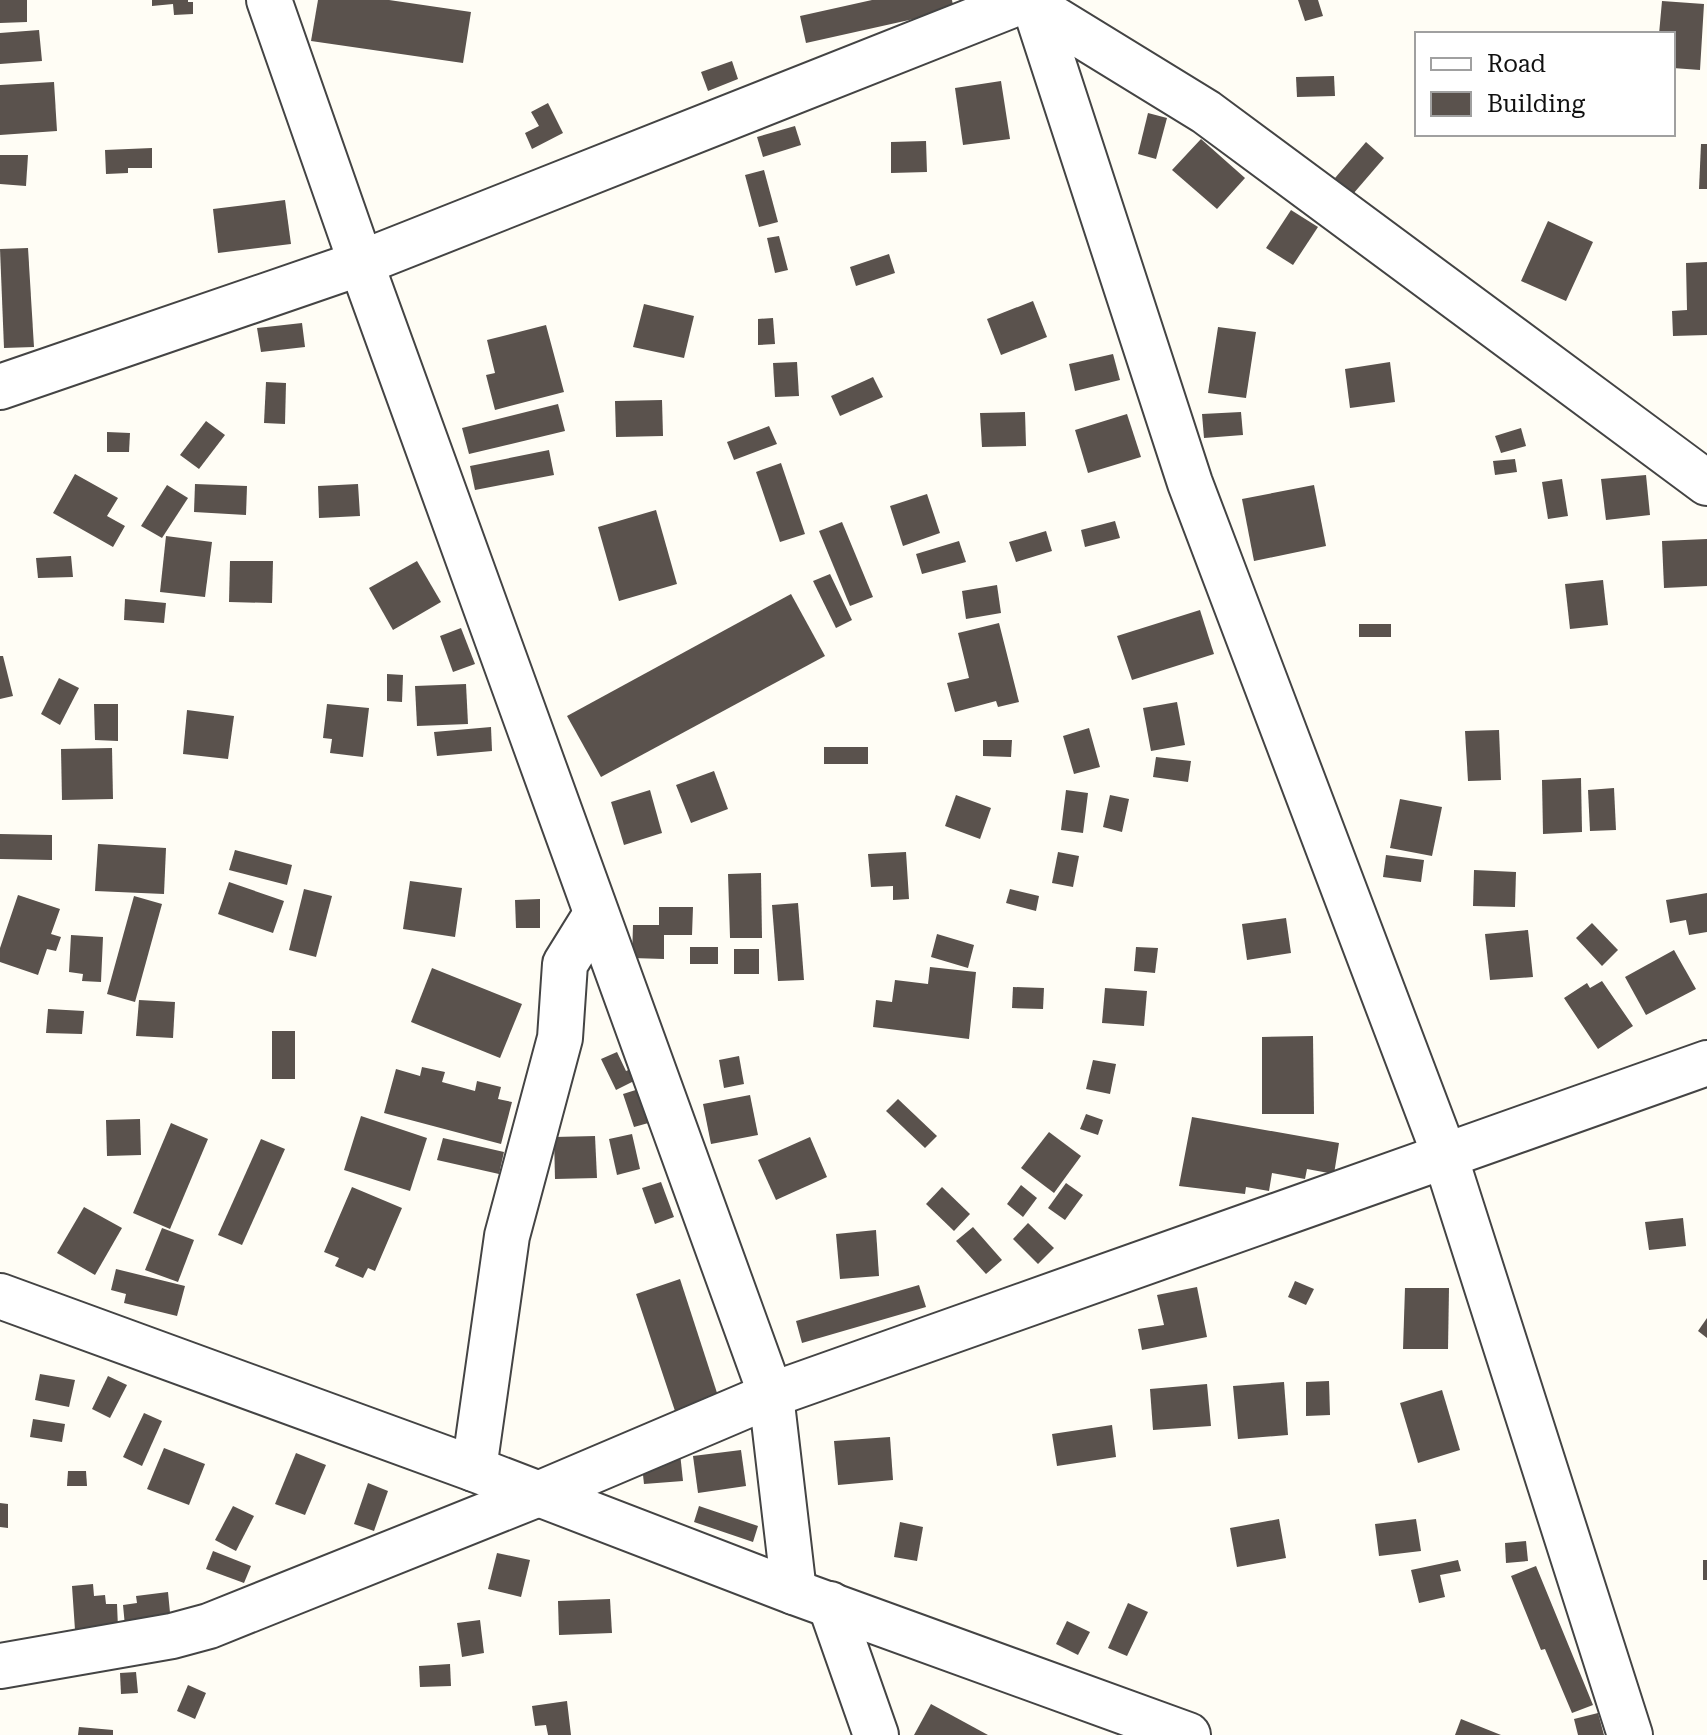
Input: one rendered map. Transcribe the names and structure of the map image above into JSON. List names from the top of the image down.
{
  "legend": ["Road", "Building"]
}
